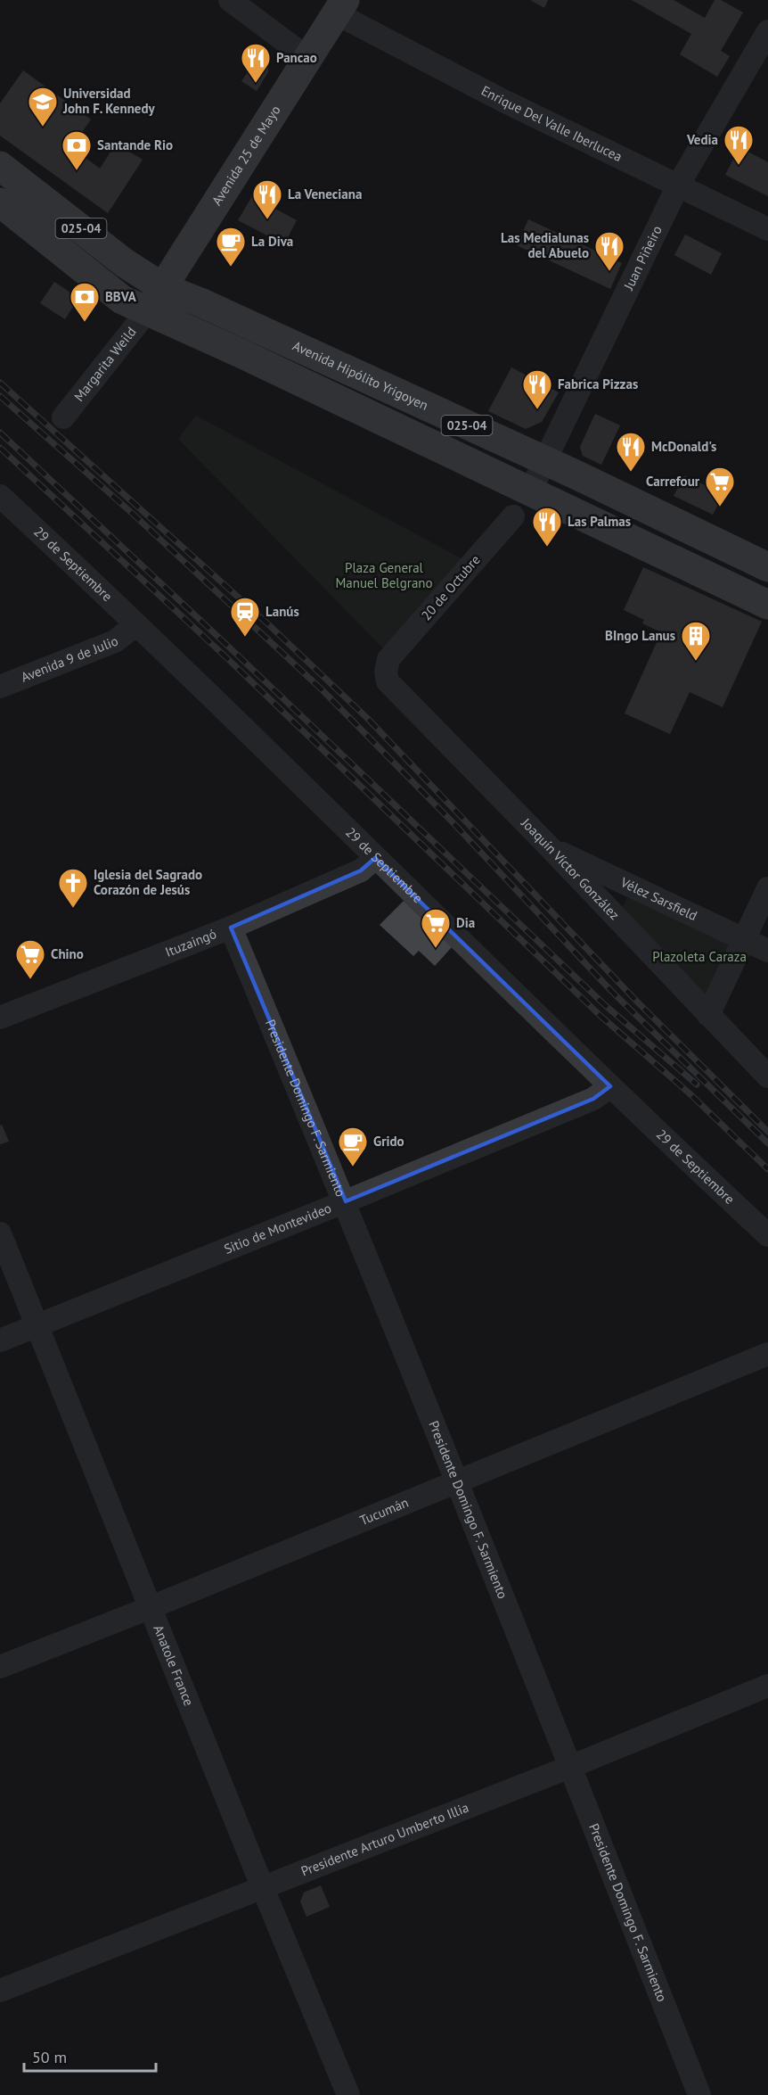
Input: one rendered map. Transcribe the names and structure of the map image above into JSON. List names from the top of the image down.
{
  "streets": {
    "main road": ["Avenida 25 de Mayo", "025-04", "Avenida Hipólito Yrigoyen"],
    "street": [
      "Enrique Del Valle Iberlucea",
      "Juan Piñeiro",
      "Margarita Weild",
      "29 de Septiembre",
      "20 de Octubre",
      "Avenida 9 de Julio",
      "Joaquín Víctor González",
      "Vélez Sarsfield",
      "Ituzaingó",
      "Presidente Domingo F. Sarmiento",
      "Sitio de Montevideo",
      "Tucumán",
      "Anatole France",
      "Presidente Arturo Umberto Illia"
    ]
  },
  "crossings": [
    ["Enrique Del Valle Iberlucea", "Avenida 25 de Mayo"],
    ["Enrique Del Valle Iberlucea", "Juan Piñeiro"],
    ["Avenida 25 de Mayo", "Margarita Weild"],
    ["Avenida 25 de Mayo", "Avenida Hipólito Yrigoyen"],
    ["Juan Piñeiro", "Avenida Hipólito Yrigoyen"],
    ["Margarita Weild", "Avenida Hipólito Yrigoyen"],
    ["29 de Septiembre", "Avenida 9 de Julio"],
    ["29 de Septiembre", "Ituzaingó"],
    ["29 de Septiembre", "Sitio de Montevideo"],
    ["20 de Octubre", "Joaquín Víctor González"],
    ["Joaquín Víctor González", "Vélez Sarsfield"],
    ["Ituzaingó", "Presidente Domingo F. Sarmiento"],
    ["Presidente Domingo F. Sarmiento", "Sitio de Montevideo"],
    ["Presidente Domingo F. Sarmiento", "Tucumán"],
    ["Presidente Domingo F. Sarmiento", "Presidente Arturo Umberto Illia"],
    ["Sitio de Montevideo", "Anatole France"],
    ["Tucumán", "Anatole France"],
    ["Anatole France", "Presidente Arturo Umberto Illia"]
  ],
  "parks": ["Plaza General Manuel Belgrano", "Plazoleta Caraza"],
  "places": {
    "restaurant": [
      "Pancao",
      "Vedia",
      "La Veneciana",
      "Las Medialunas del Abuelo",
      "Fabrica Pizzas",
      "McDonald's",
      "Las Palmas"
    ],
    "school or university": ["Universidad John F. Kennedy"],
    "bank": ["Santande Rio", "BBVA"],
    "cafe": ["La Diva", "Grido"],
    "supermarket": ["Carrefour", "Dia", "Chino"],
    "station": ["Lanús"],
    "building": ["BIngo Lanus"],
    "church": ["Iglesia del Sagrado Corazón de Jesús"]
  },
  "scale_bar": "50 m"
}
